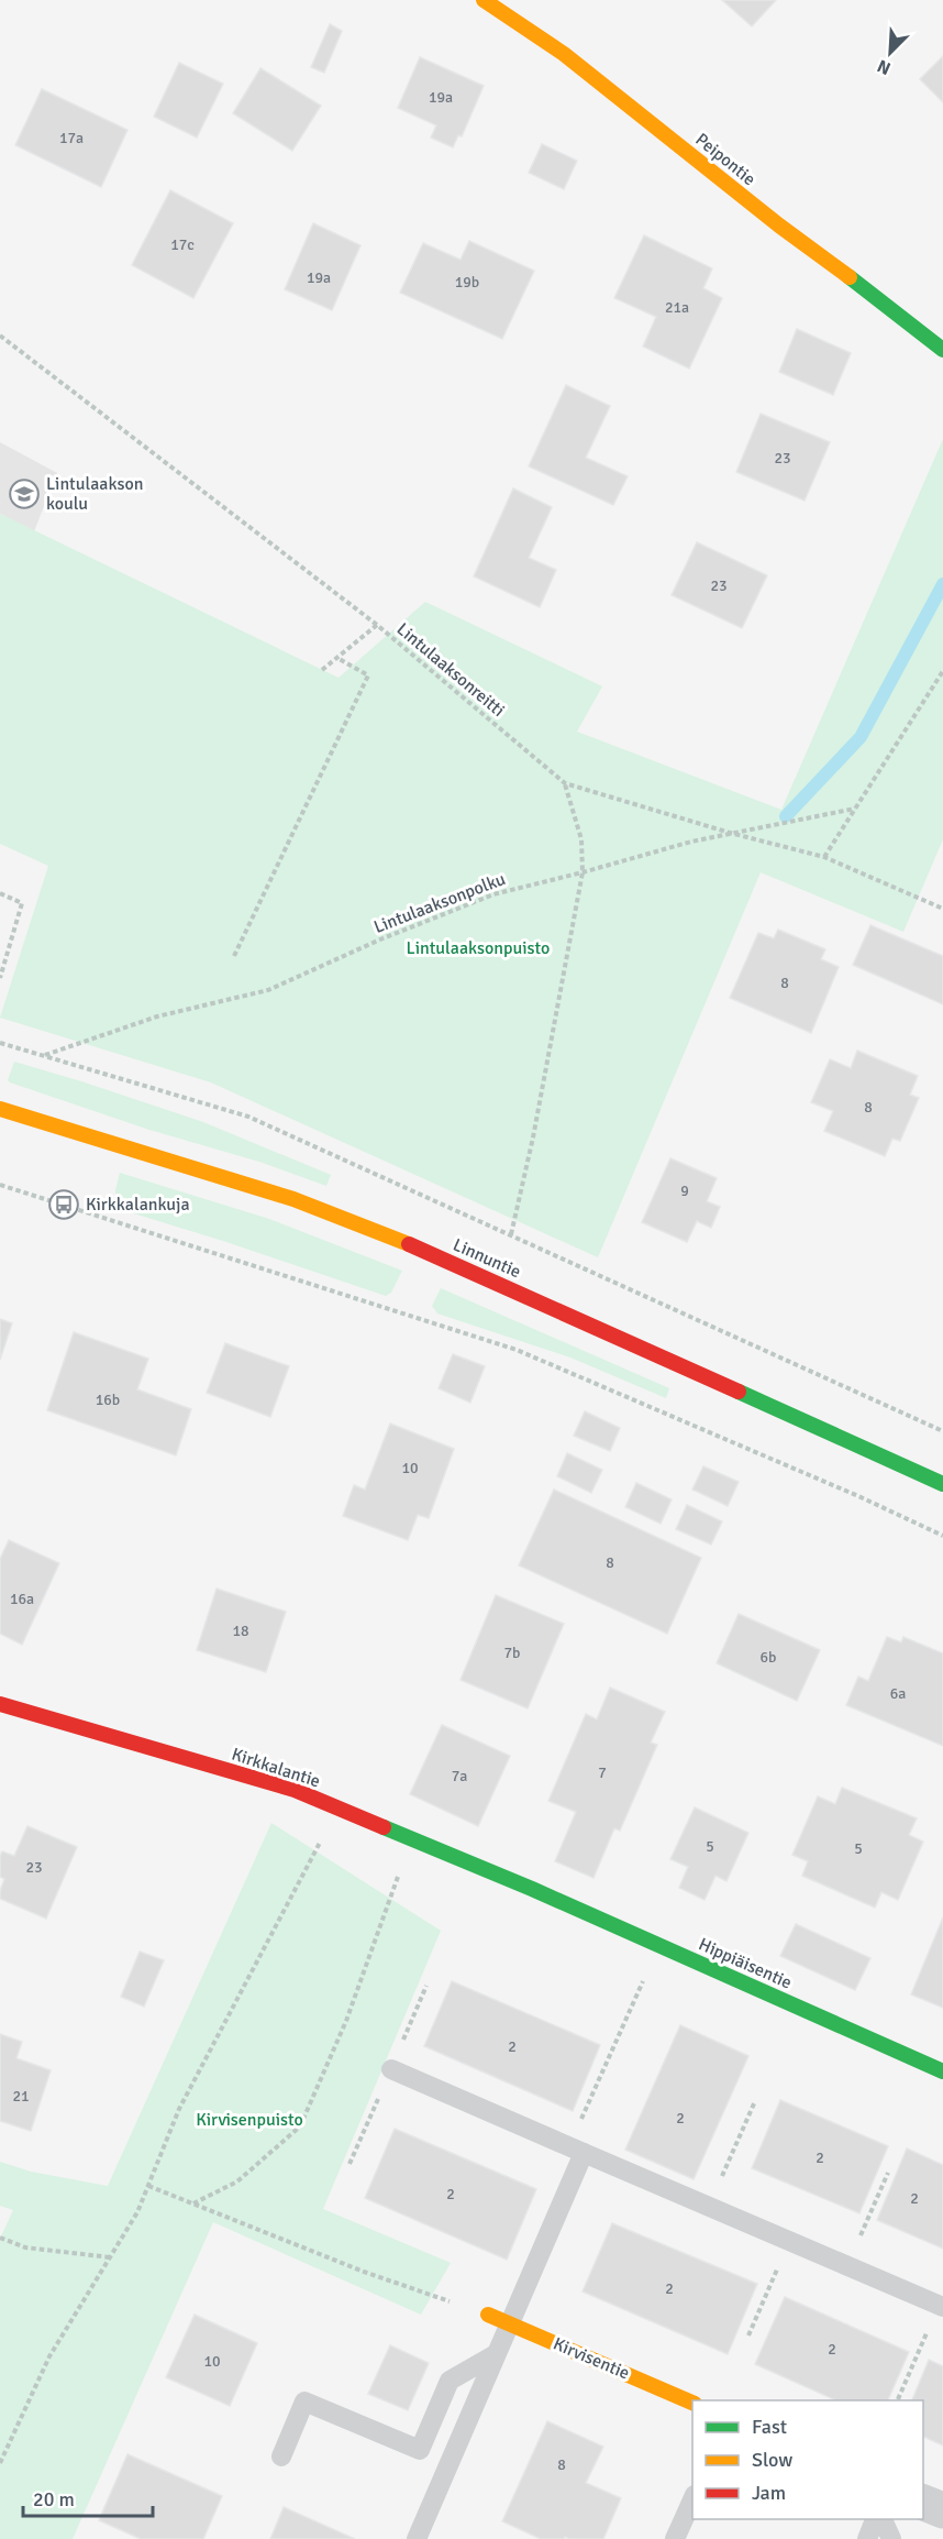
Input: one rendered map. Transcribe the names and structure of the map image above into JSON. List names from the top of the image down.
{
  "streets": {
    "street": [
      "Peipontie",
      "Linnuntie",
      "Kirkkalantie",
      "Hippiäisentie",
      "Kirvisentie"
    ],
    "path": ["Lintulaaksonreitti", "Lintulaaksonpolku"]
  },
  "crossings": [
    ["Lintulaaksonreitti", "Lintulaaksonpolku"],
    ["Kirkkalantie", "Hippiäisentie"]
  ],
  "parks": ["Lintulaaksonpuisto", "Kirvisenpuisto"],
  "places": {
    "school or university": ["Lintulaakson koulu"],
    "bus stop": ["Kirkkalankuja"]
  },
  "house_numbers": [
    "19a",
    "17a",
    "17c",
    "19a",
    "19b",
    "21a",
    "23",
    "23",
    "8",
    "8",
    "9",
    "16b",
    "10",
    "8",
    "16a",
    "18",
    "7b",
    "6b",
    "6a",
    "7",
    "7a",
    "5",
    "5",
    "23",
    "2",
    "21",
    "2",
    "2",
    "2",
    "2",
    "2",
    "2",
    "10",
    "8"
  ],
  "legend": ["Fast", "Slow", "Jam"],
  "scale_bar": "20 m",
  "north": "bottom left"
}
